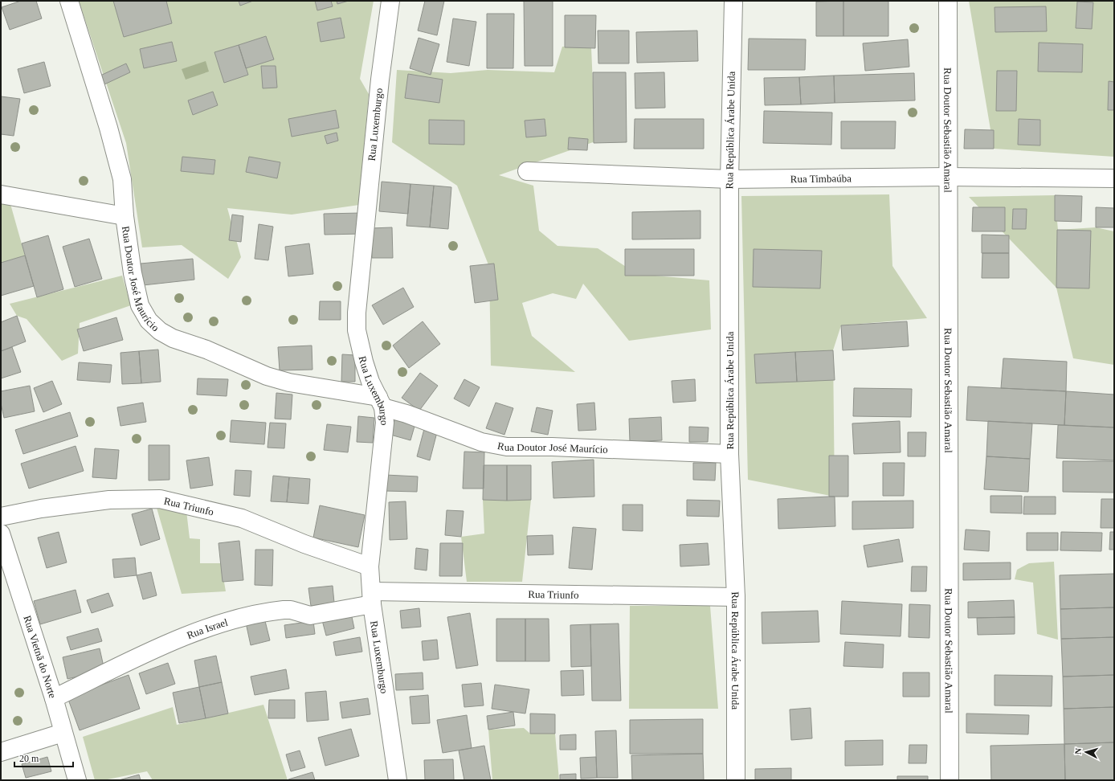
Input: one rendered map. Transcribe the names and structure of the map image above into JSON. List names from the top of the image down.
{
  "streets": {
    "street": [
      "Rua Luxemburgo",
      "Rua República Árabe Unida",
      "Rua Doutor Sebastião Amaral",
      "Rua Timbaúba",
      "Rua Doutor José Maurício",
      "Rua Triunfo",
      "Rua Israel",
      "Rua Vietnã do Norte"
    ]
  },
  "crossings": [
    ["Rua Luxemburgo", "Rua Doutor José Maurício"],
    ["Rua Luxemburgo", "Rua Triunfo"],
    ["Rua Luxemburgo", "Rua Israel"],
    ["Rua República Árabe Unida", "Rua Timbaúba"],
    ["Rua República Árabe Unida", "Rua Doutor José Maurício"],
    ["Rua República Árabe Unida", "Rua Triunfo"],
    ["Rua Doutor Sebastião Amaral", "Rua Timbaúba"],
    ["Rua Triunfo", "Rua Israel"],
    ["Rua Israel", "Rua Vietnã do Norte"]
  ],
  "scale_bar": "20 m",
  "north": "left"
}
